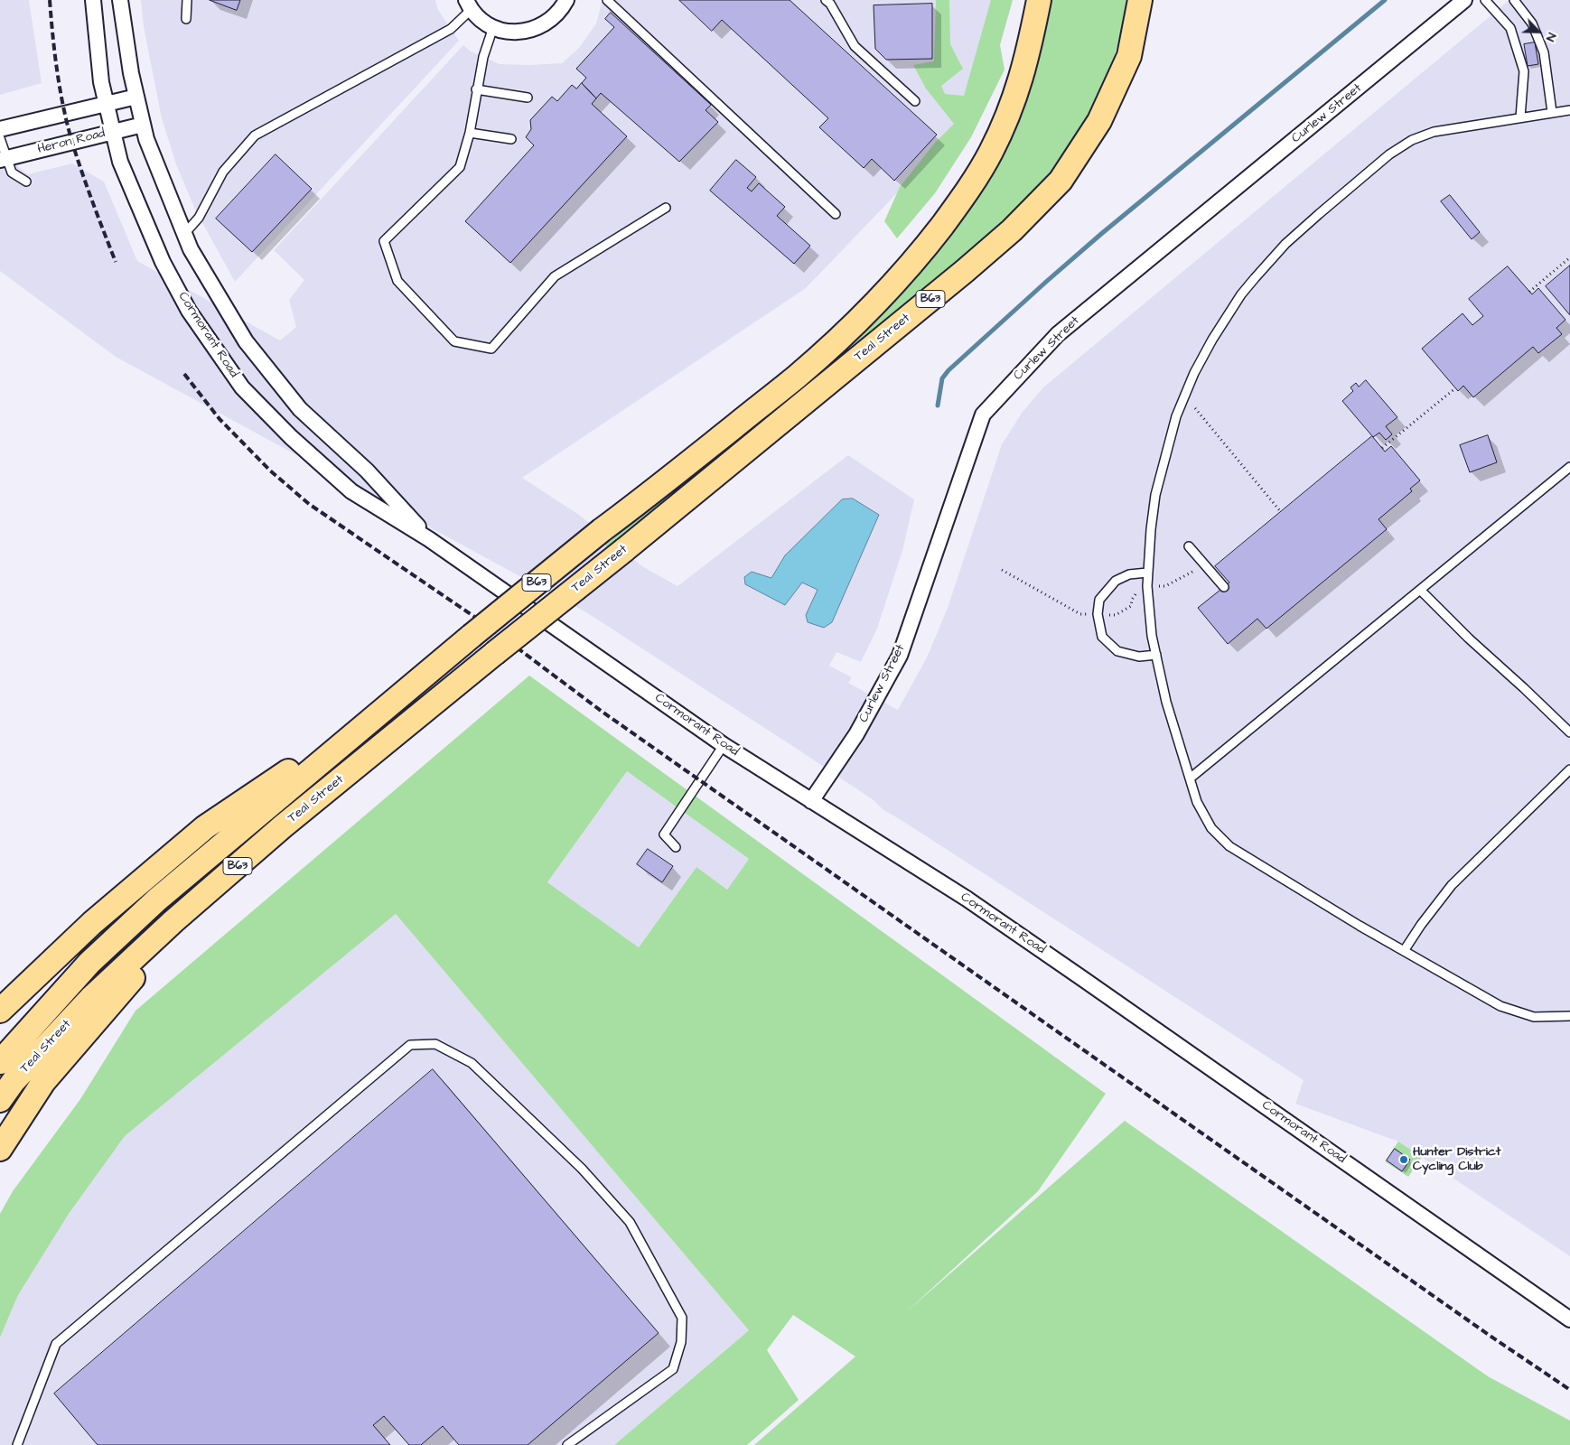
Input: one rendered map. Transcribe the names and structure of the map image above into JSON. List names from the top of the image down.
{
  "streets": {
    "main road": ["B63", "Teal Street"],
    "street": ["Curlew Street", "Heron Road", "Cormorant Road"]
  },
  "crossings": [
    ["Curlew Street", "Cormorant Road"],
    ["Heron Road", "Cormorant Road"]
  ],
  "places": ["Hunter District Cycling Club"],
  "north": "bottom right"
}
